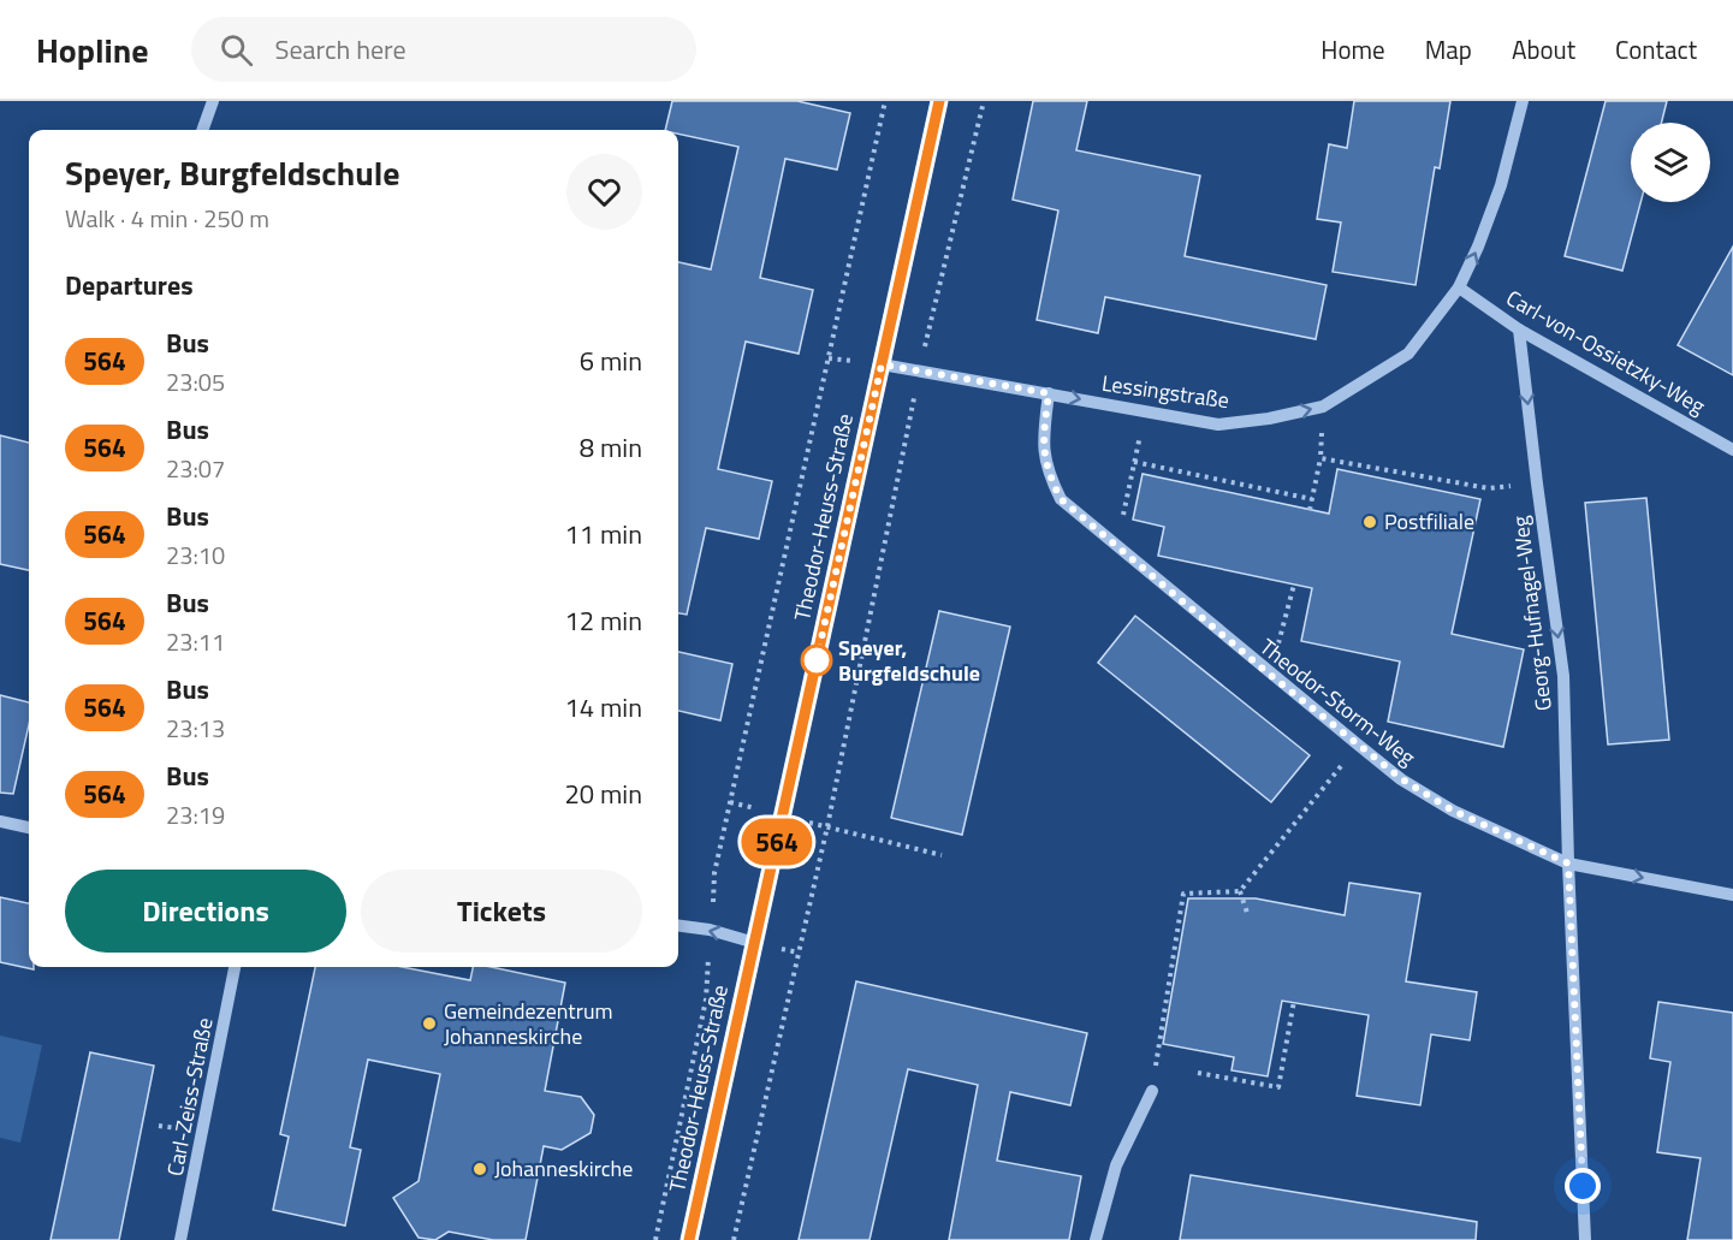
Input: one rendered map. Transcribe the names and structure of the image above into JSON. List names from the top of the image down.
{
  "streets": {
    "main road": ["Theodor-Heuss-Straße"],
    "street": [
      "Carl-von-Ossietzky-Weg",
      "Lessingstraße",
      "Georg-Hufnagel-Weg",
      "Theodor-Storm-Weg",
      "Carl-Zeiss-Straße"
    ]
  },
  "crossings": [
    ["Carl-von-Ossietzky-Weg", "Lessingstraße"],
    ["Carl-von-Ossietzky-Weg", "Georg-Hufnagel-Weg"],
    ["Lessingstraße", "Theodor-Heuss-Straße"],
    ["Lessingstraße", "Theodor-Storm-Weg"],
    ["Georg-Hufnagel-Weg", "Theodor-Storm-Weg"]
  ],
  "one_way": ["Georg-Hufnagel-Weg"],
  "places": [
    "Postfiliale",
    "Speyer, Burgfeldschule",
    "Gemeindezentrum Johanneskirche",
    "Johanneskirche"
  ],
  "lines": ["bus line 564"],
  "page": {
    "header": "Hopline",
    "search": "Search here",
    "nav": [
      "Home",
      "Map",
      "About",
      "Contact"
    ],
    "on_map": "564",
    "heading": [
      ["Speyer, Burgfeldschule", "Walk · 4 min · 250 m"],
      "Departures"
    ],
    "list": [
      {
        "mark": "564",
        "name": "Bus",
        "note": "23:05",
        "value": "6 min"
      },
      {
        "mark": "564",
        "name": "Bus",
        "note": "23:07",
        "value": "8 min"
      },
      {
        "mark": "564",
        "name": "Bus",
        "note": "23:10",
        "value": "11 min"
      },
      {
        "mark": "564",
        "name": "Bus",
        "note": "23:11",
        "value": "12 min"
      },
      {
        "mark": "564",
        "name": "Bus",
        "note": "23:13",
        "value": "14 min"
      },
      {
        "mark": "564",
        "name": "Bus",
        "note": "23:19",
        "value": "20 min"
      }
    ],
    "buttons": ["Directions", "Tickets"]
  }
}
